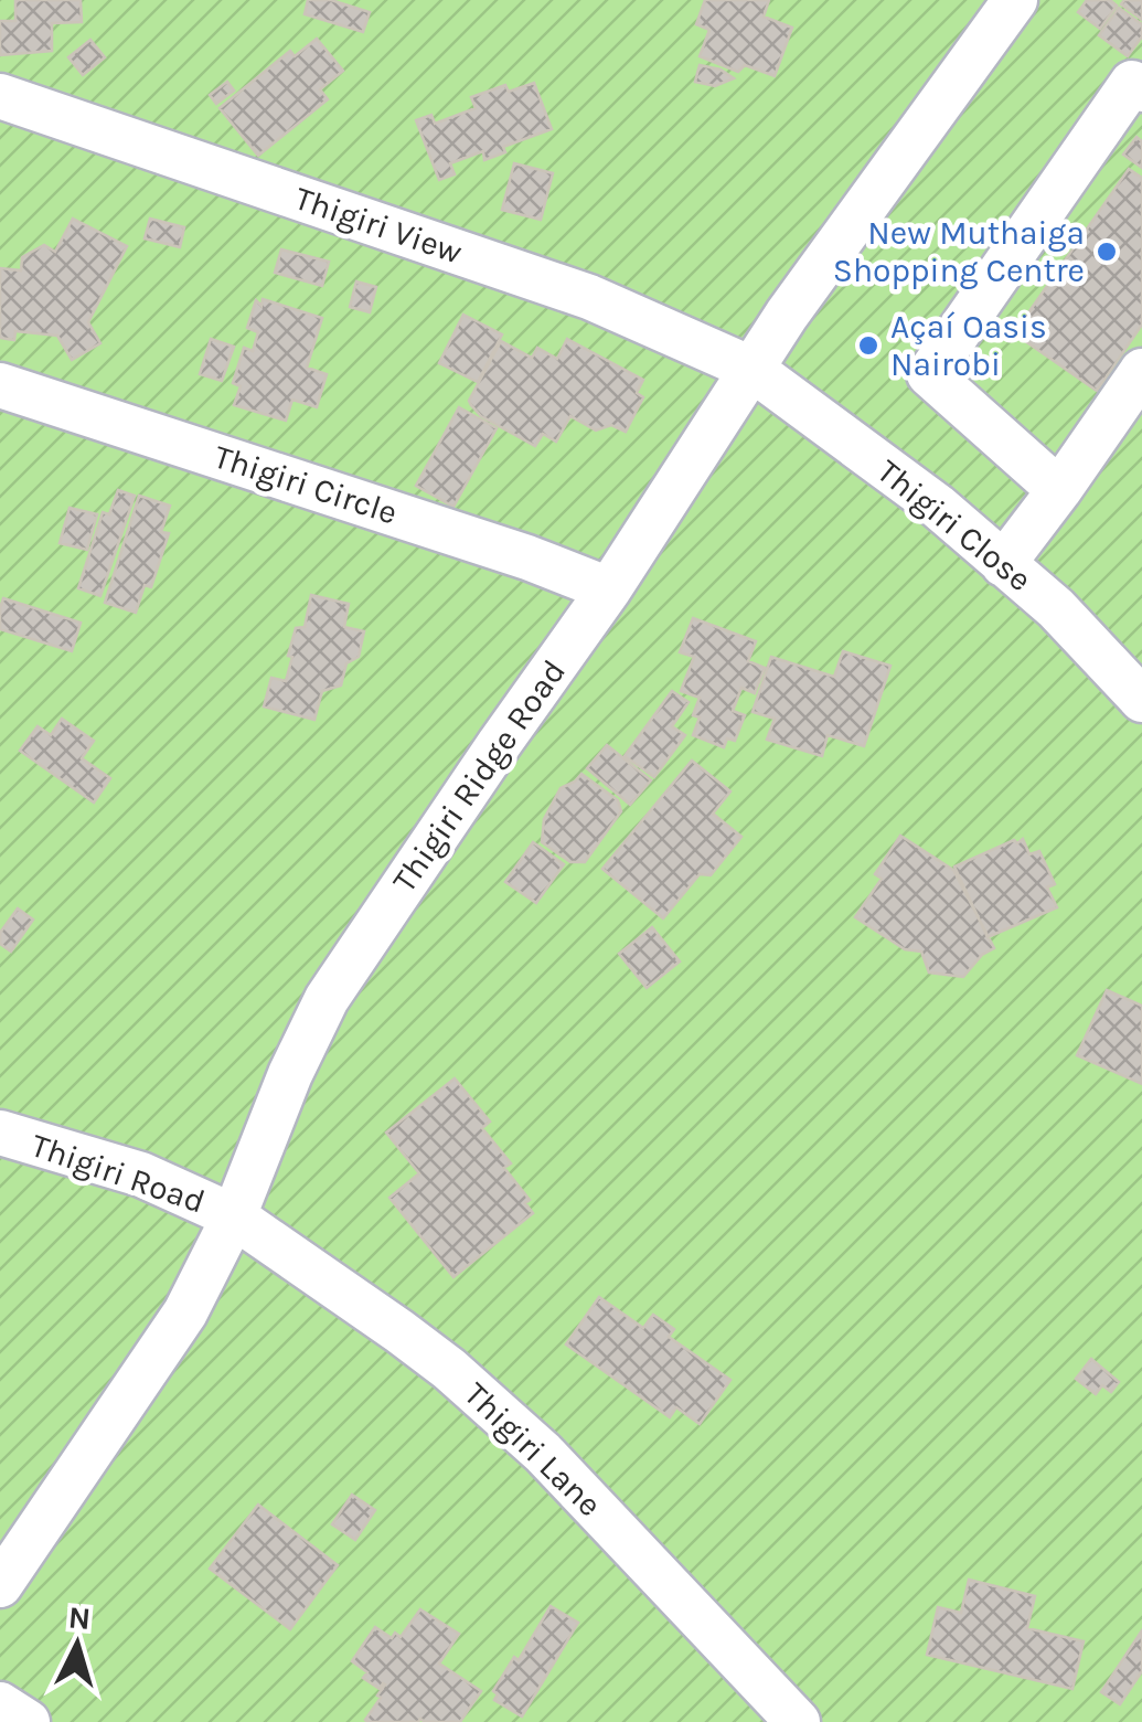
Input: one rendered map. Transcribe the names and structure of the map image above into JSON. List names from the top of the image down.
{
  "streets": {
    "street": [
      "Thigiri View",
      "Thigiri Circle",
      "Thigiri Close",
      "Thigiri Ridge Road",
      "Thigiri Road",
      "Thigiri Lane"
    ]
  },
  "crossings": [
    ["Thigiri View", "Thigiri Close"],
    ["Thigiri View", "Thigiri Ridge Road"],
    ["Thigiri Circle", "Thigiri Ridge Road"],
    ["Thigiri Close", "Thigiri Ridge Road"],
    ["Thigiri Ridge Road", "Thigiri Road"],
    ["Thigiri Ridge Road", "Thigiri Lane"],
    ["Thigiri Road", "Thigiri Lane"]
  ],
  "places": ["New Muthaiga Shopping Centre", "Açaí Oasis Nairobi"],
  "north": "top"
}
